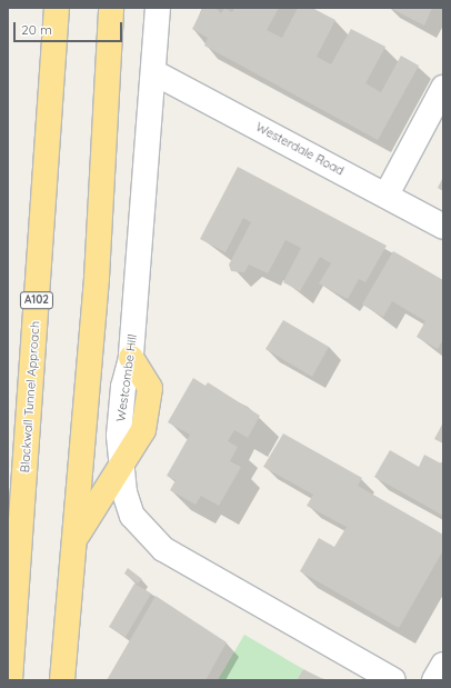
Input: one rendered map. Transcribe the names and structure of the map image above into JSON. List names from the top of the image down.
{
  "streets": {
    "highway": ["A102", "Blackwall Tunnel Approach"],
    "street": ["Westerdale Road", "Westcombe Hill"]
  },
  "crossings": [
    ["Westerdale Road", "Westcombe Hill"]
  ],
  "scale_bar": "20 m"
}
